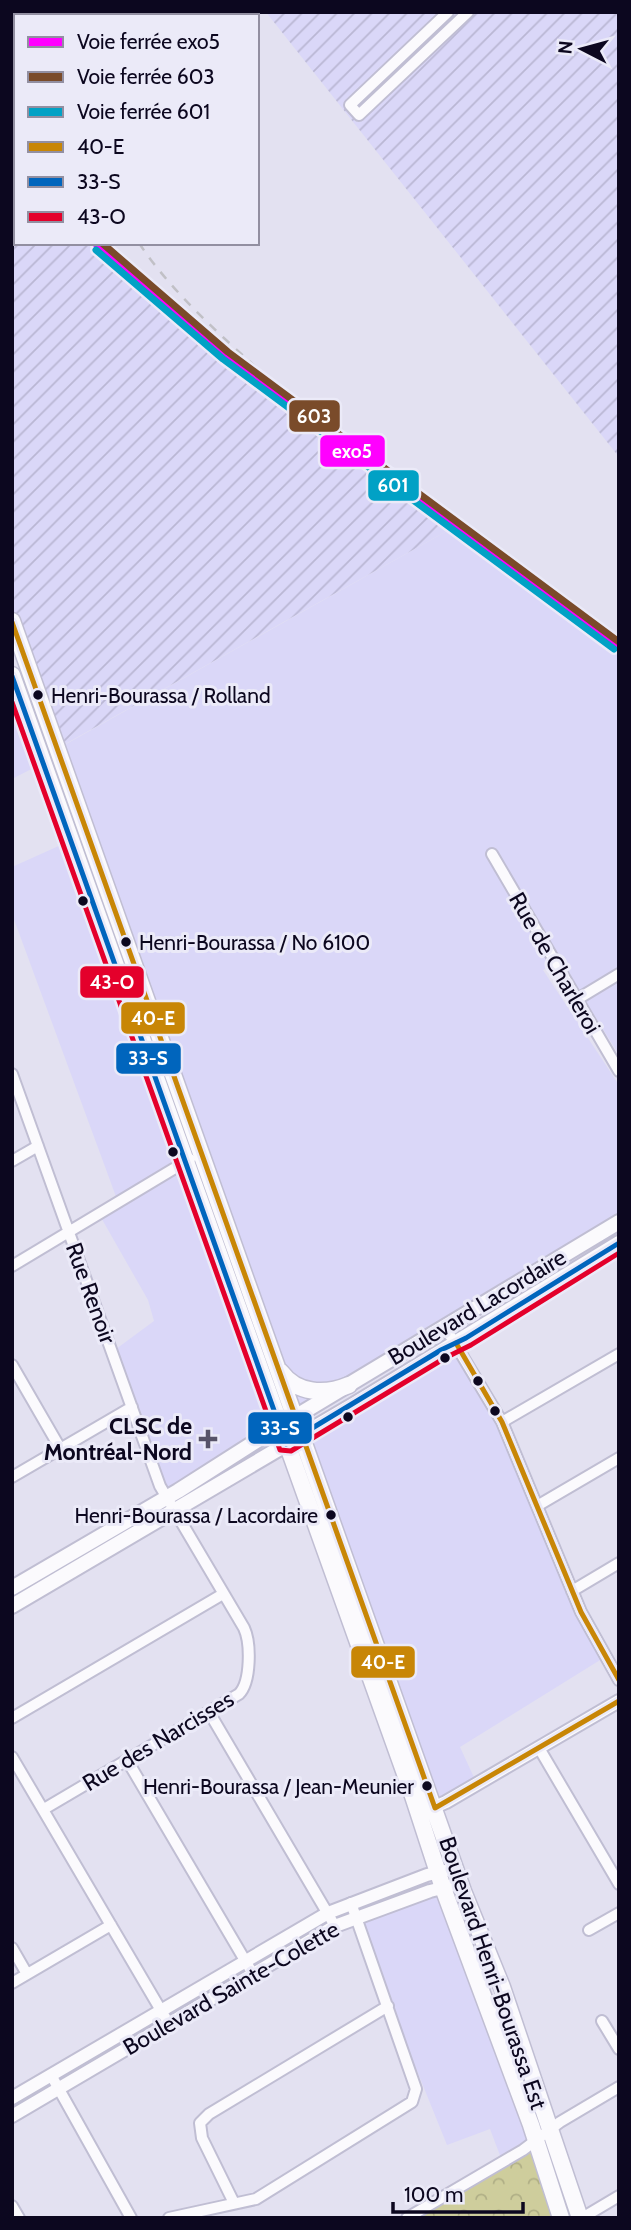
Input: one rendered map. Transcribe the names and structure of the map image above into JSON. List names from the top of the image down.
{
  "streets": {
    "main road": ["Boulevard Lacordaire", "Boulevard Henri-Bourassa Est"],
    "street": [
      "Rue de Charleroi",
      "Rue Renoir",
      "Rue des Narcisses",
      "Boulevard Sainte-Colette"
    ]
  },
  "crossings": [
    ["Rue Renoir", "Boulevard Lacordaire"],
    ["Rue Renoir", "Rue des Narcisses"],
    ["Boulevard Lacordaire", "Rue des Narcisses"],
    ["Boulevard Lacordaire", "Boulevard Henri-Bourassa Est"],
    ["Boulevard Henri-Bourassa Est", "Boulevard Sainte-Colette"]
  ],
  "places": {
    "other": [
      "Henri-Bourassa / Rolland",
      "Henri-Bourassa / No 6100",
      "Henri-Bourassa / Lacordaire",
      "Henri-Bourassa / Jean-Meunier"
    ],
    "health": ["CLSC de Montréal-Nord"]
  },
  "lines": [
    "rail line exo5",
    "rail line 603",
    "rail line 601",
    "transit line 40-E",
    "transit line 33-S",
    "transit line 43-O"
  ],
  "legend": [
    "Voie ferrée exo5",
    "Voie ferrée 603",
    "Voie ferrée 601",
    "40-E",
    "33-S",
    "43-O"
  ],
  "scale_bar": "100 m",
  "north": "left"
}
